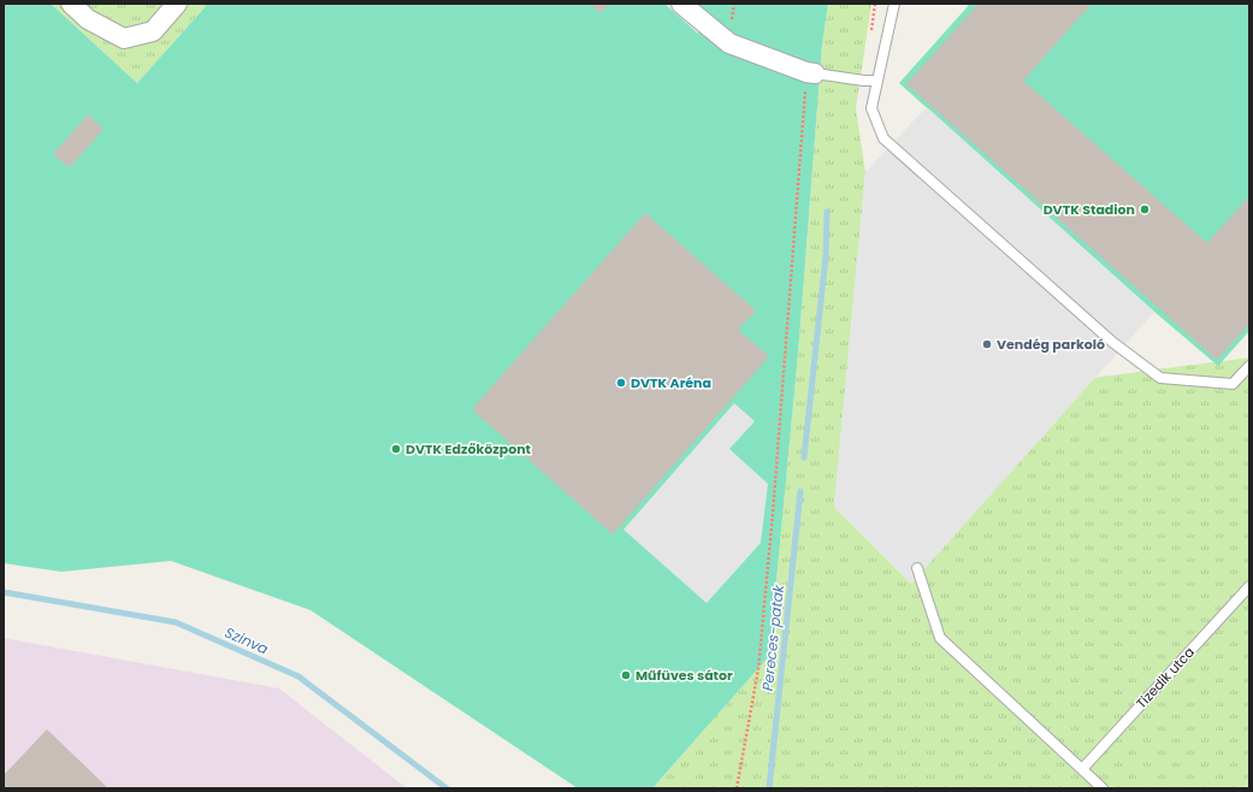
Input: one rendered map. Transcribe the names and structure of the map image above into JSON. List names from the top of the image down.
{
  "streets": {
    "lane": ["Tizedik utca"]
  },
  "water": ["Pereces-patak", "Szinva"],
  "places": [
    "DVTK Stadion",
    "Vendég parkoló",
    "DVTK Aréna",
    "DVTK Edzőközpont",
    "Műfüves sátor"
  ]
}
